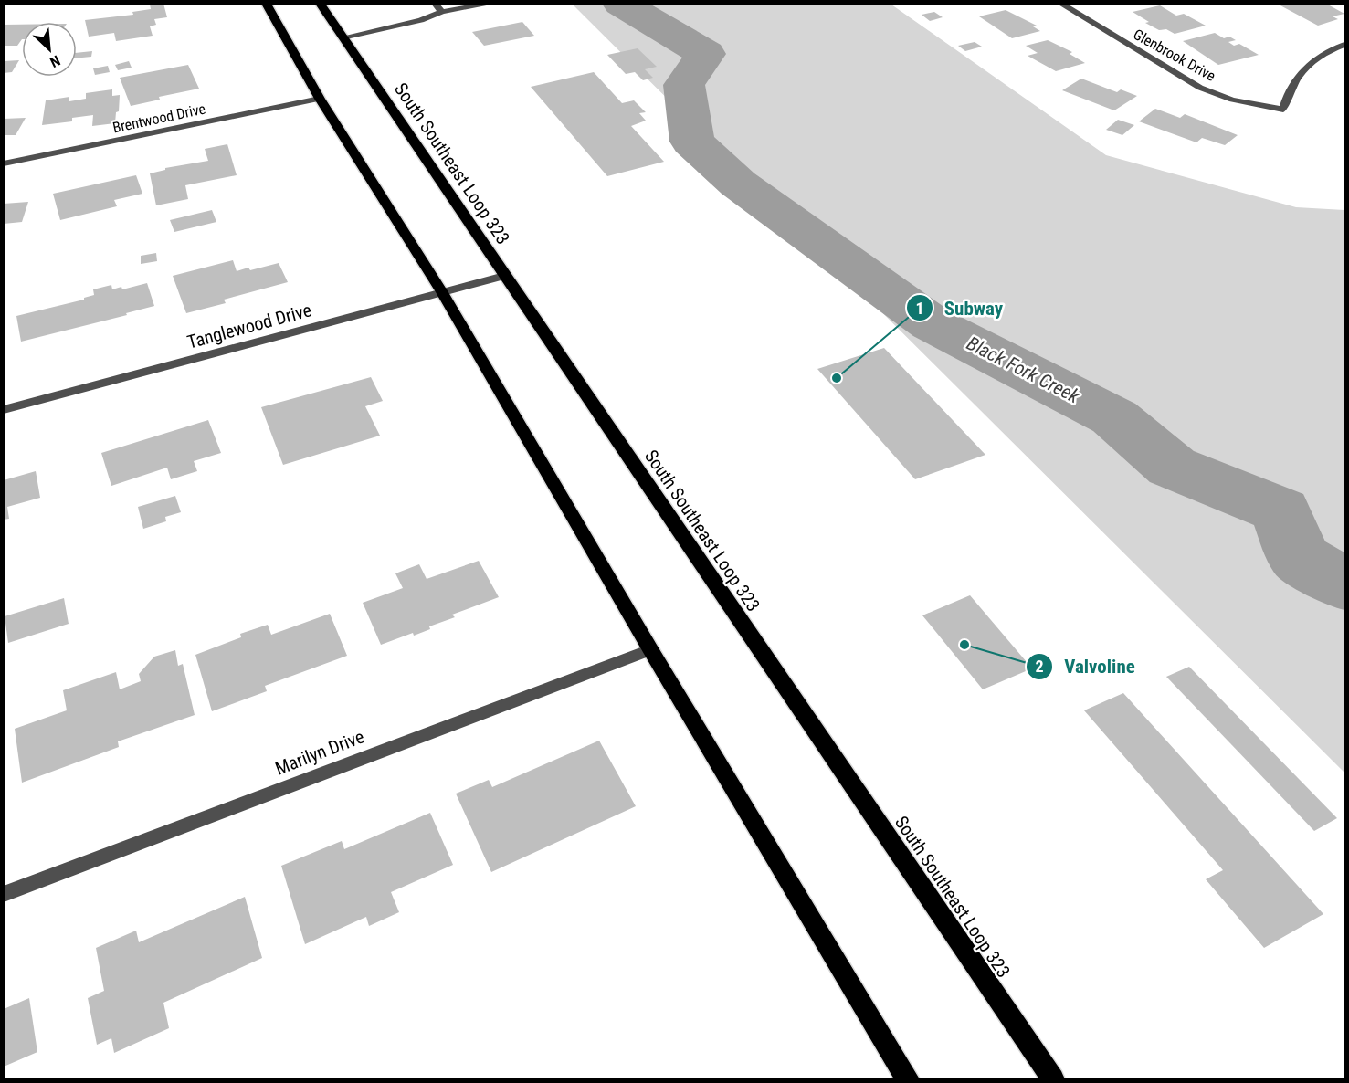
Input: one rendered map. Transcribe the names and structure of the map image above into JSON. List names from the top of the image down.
{
  "streets": {
    "highway": ["South Southeast Loop 323"],
    "street": [
      "Glenbrook Drive",
      "Brentwood Drive",
      "Tanglewood Drive",
      "Marilyn Drive"
    ]
  },
  "crossings": [
    ["South Southeast Loop 323", "Tanglewood Drive"]
  ],
  "water": ["Black Fork Creek"],
  "places": ["Subway", "Valvoline"],
  "north": "bottom right"
}
